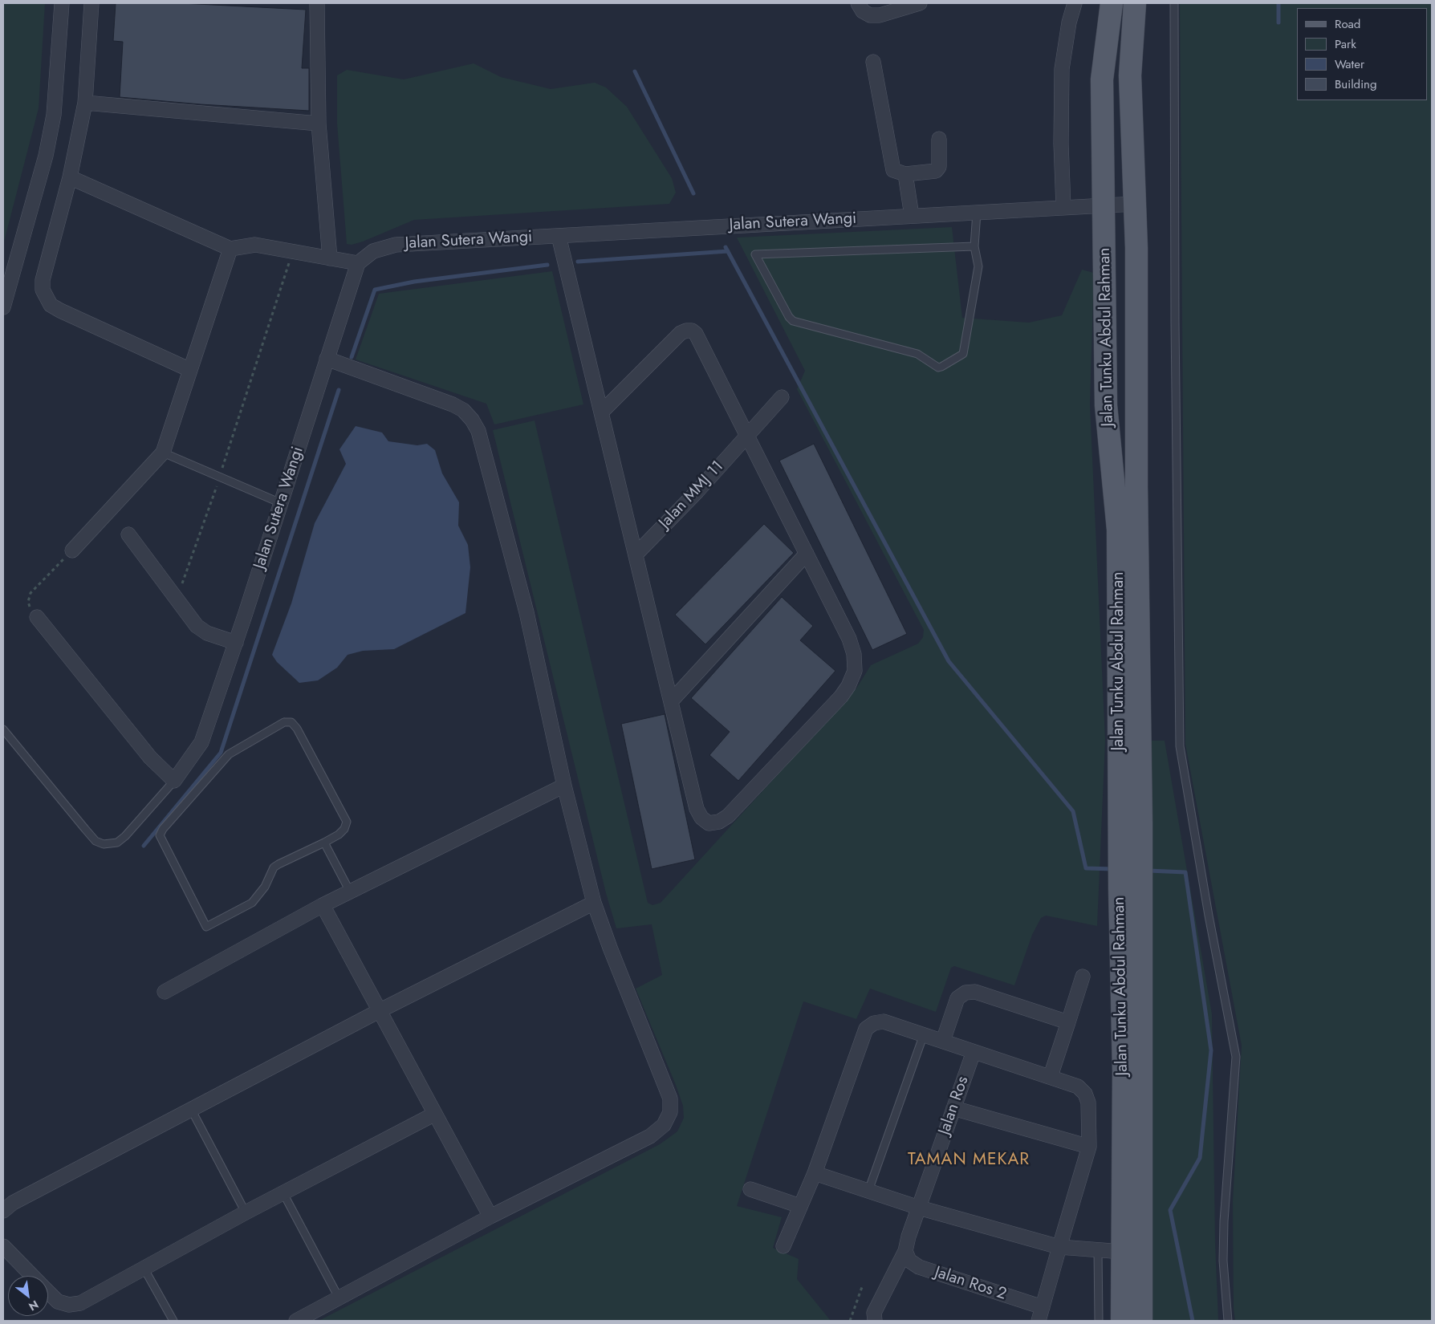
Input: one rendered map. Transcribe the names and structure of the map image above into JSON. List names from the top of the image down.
{
  "streets": {
    "main road": ["Jalan Tunku Abdul Rahman"],
    "street": [
      "Jalan Sutera Wangi",
      "Jalan MMJ 11",
      "Jalan Ros",
      "Jalan Ros 2"
    ]
  },
  "crossings": [
    ["Jalan Sutera Wangi", "Jalan Tunku Abdul Rahman"],
    ["Jalan Ros", "Jalan Ros 2"]
  ],
  "districts": ["TAMAN MEKAR"],
  "legend": [
    "Road",
    "Park",
    "Water",
    "Building"
  ],
  "north": "bottom right"
}
